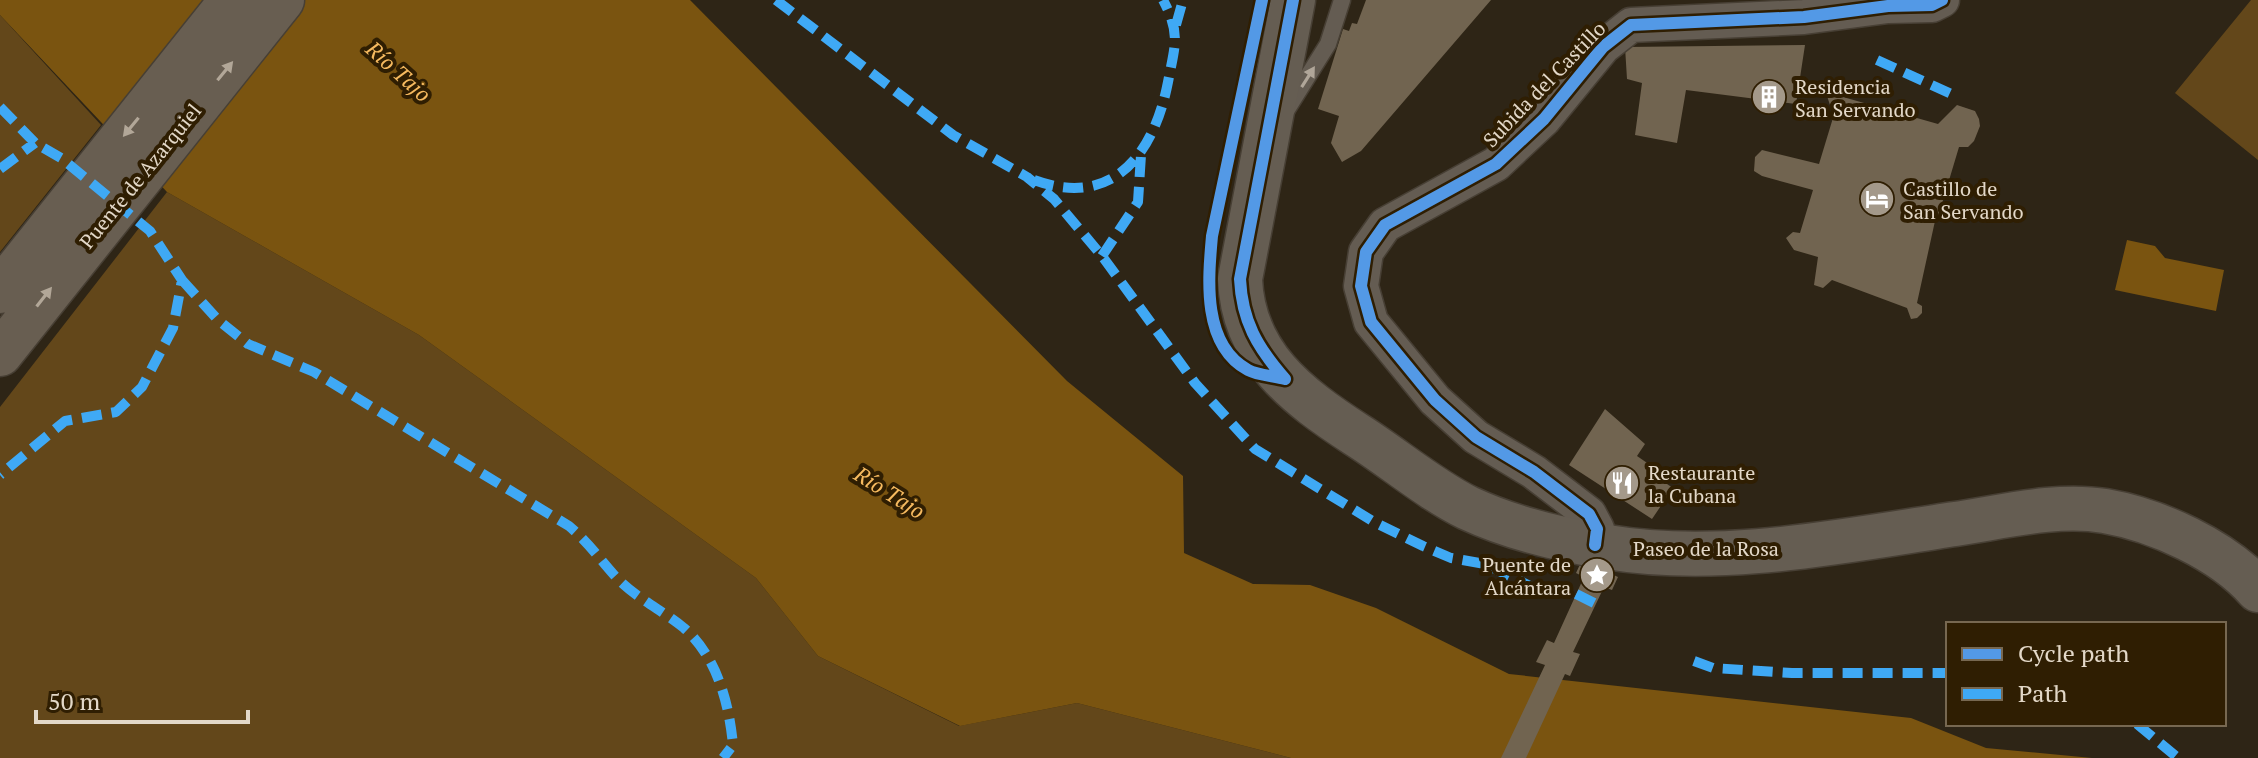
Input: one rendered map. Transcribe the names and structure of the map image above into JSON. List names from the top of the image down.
{
  "streets": {
    "main road": ["Puente de Azarquiel", "Paseo de la Rosa"],
    "street": ["Subida del Castillo"]
  },
  "crossings": [
    ["Subida del Castillo", "Paseo de la Rosa"]
  ],
  "water": ["Río Tajo"],
  "places": {
    "building": ["Residencia San Servando"],
    "hotel": ["Castillo de San Servando"],
    "restaurant": ["Restaurante la Cubana"],
    "place": ["Puente de Alcántara"]
  },
  "legend": ["Cycle path", "Path"],
  "scale_bar": "50 m"
}
